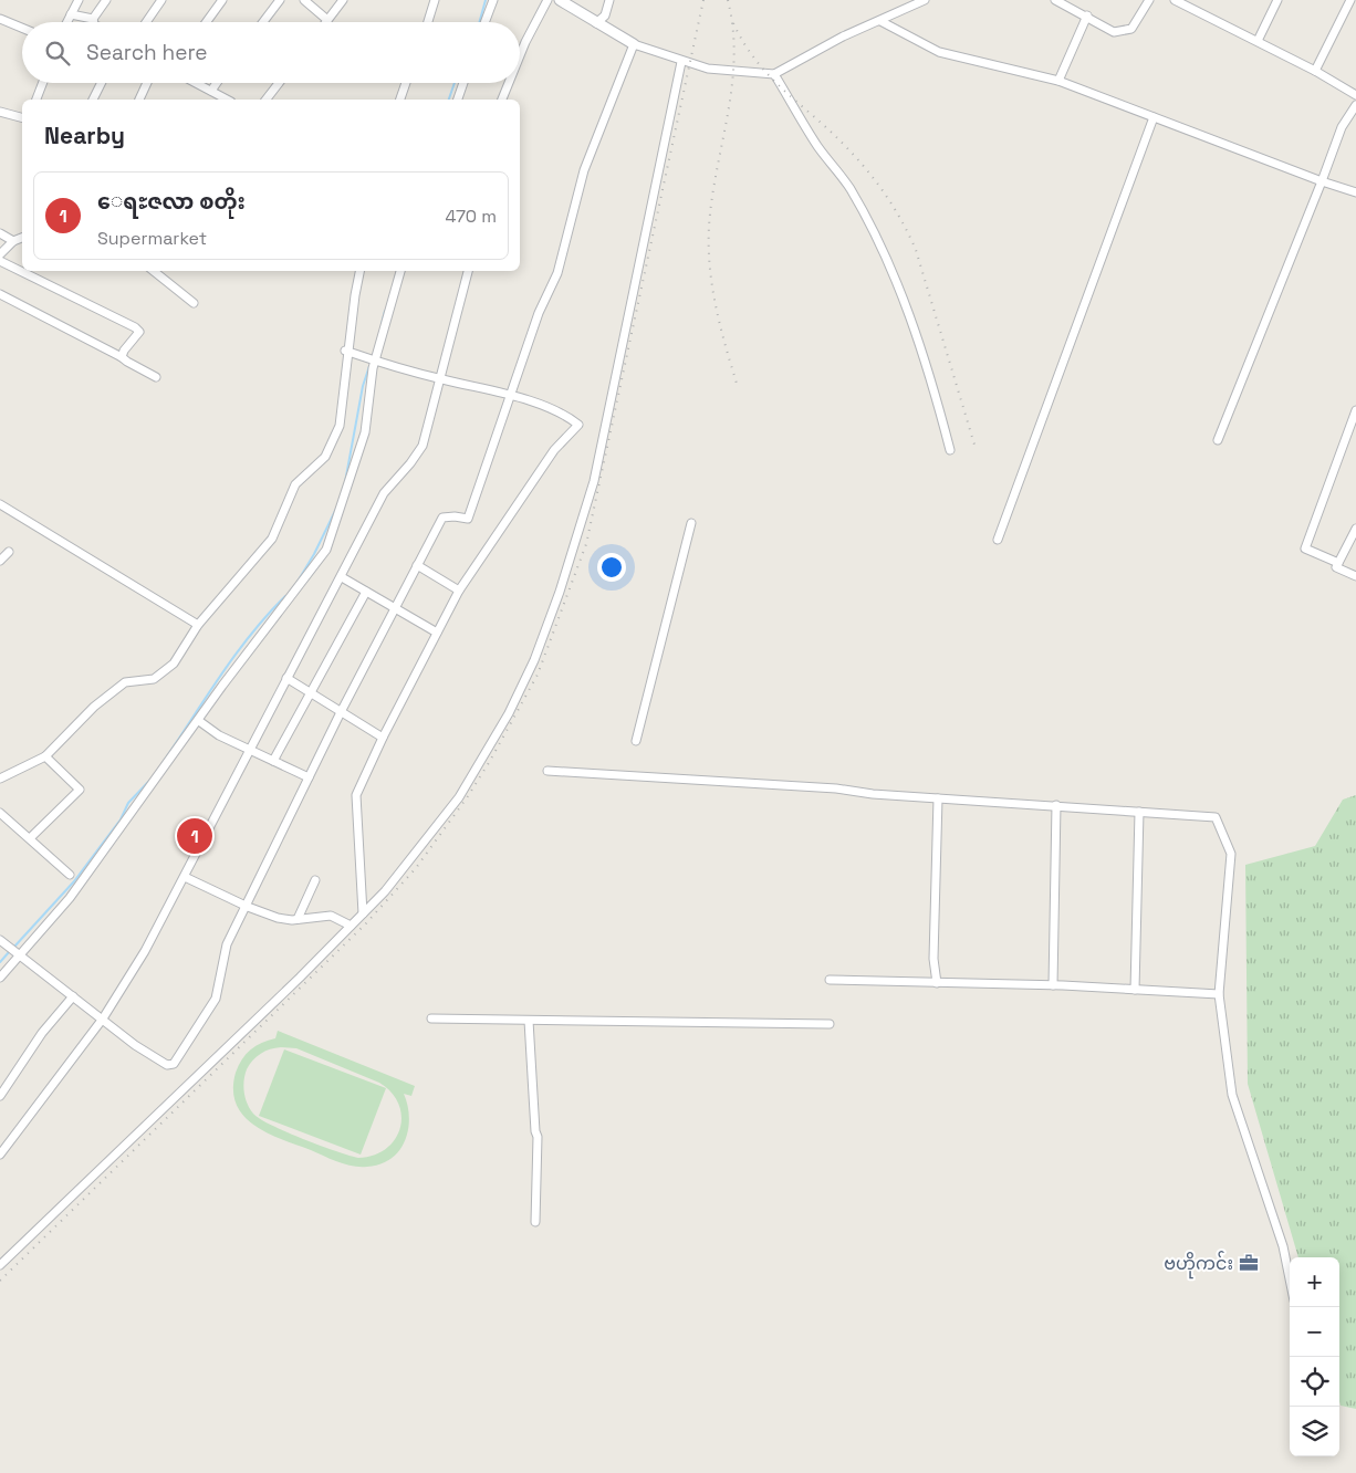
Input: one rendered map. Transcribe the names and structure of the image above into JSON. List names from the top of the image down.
{
  "places": {
    "office": ["ဗဟိုကင်း"]
  },
  "page": {
    "search": "Search here",
    "heading": "Nearby",
    "list": [
      {
        "mark": "1",
        "name": "ေရႊဇလာ စတိုး",
        "note": "Supermarket",
        "value": "470 m"
      }
    ],
    "pins": "1",
    "map_buttons": ["+", "−"]
  }
}
